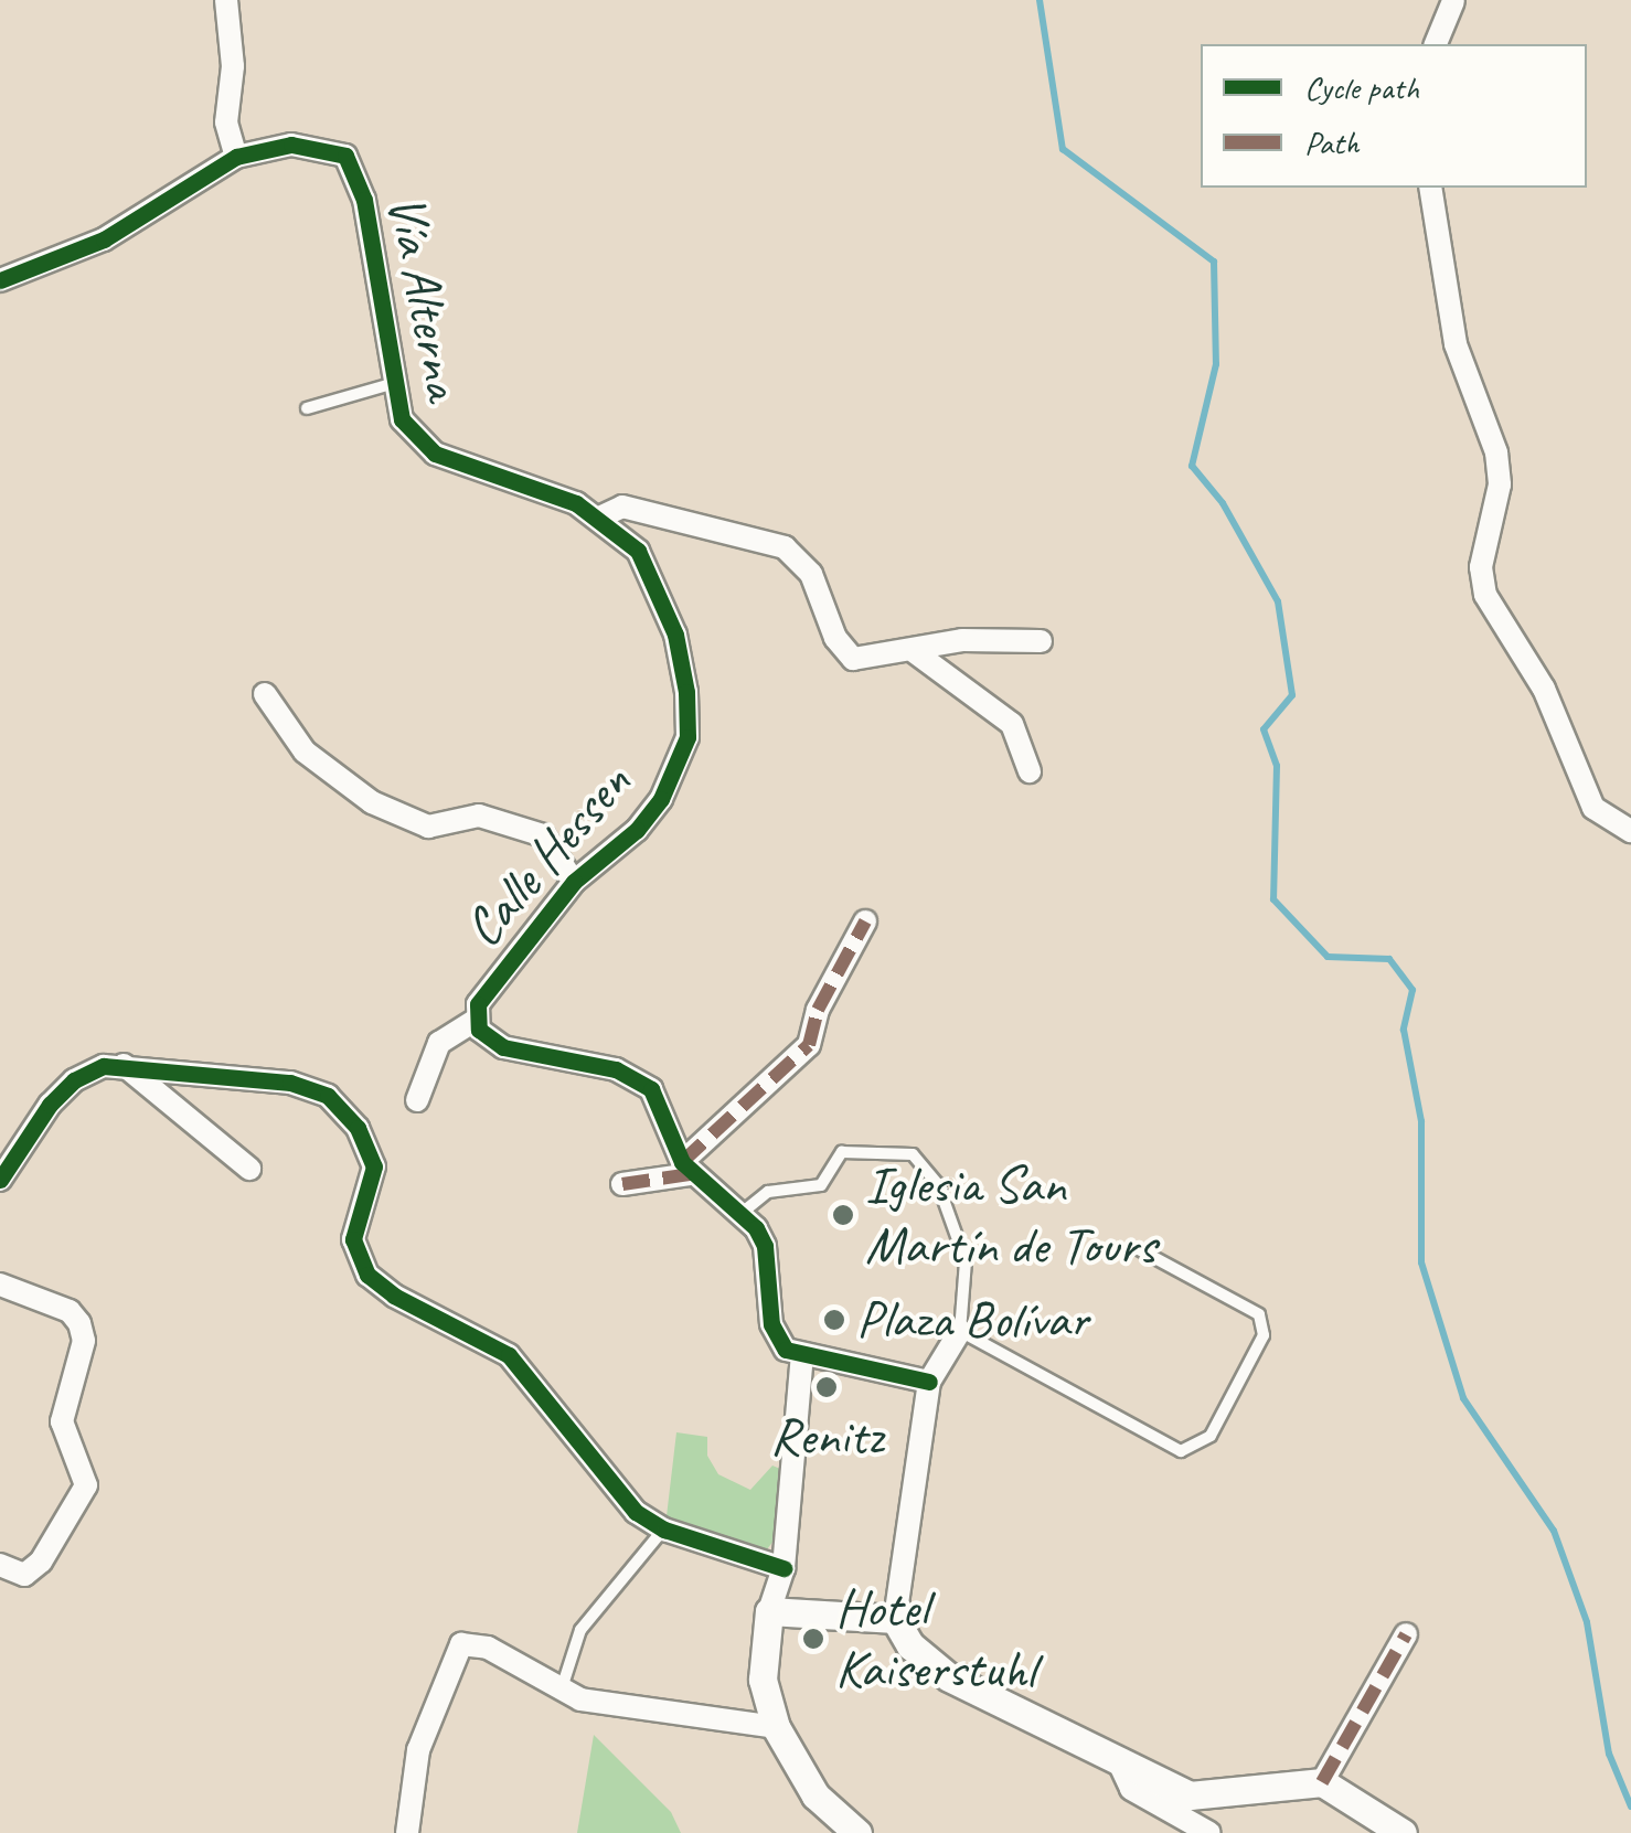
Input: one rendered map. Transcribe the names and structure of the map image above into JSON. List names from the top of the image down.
{
  "streets": {
    "street": ["Vía Alterna", "Calle Hessen"]
  },
  "crossings": [
    ["Vía Alterna", "Calle Hessen"]
  ],
  "places": [
    "Iglesia San Martín de Tours",
    "Plaza Bolívar",
    "Renitz",
    "Hotel Kaiserstuhl"
  ],
  "legend": ["Cycle path", "Path"]
}
